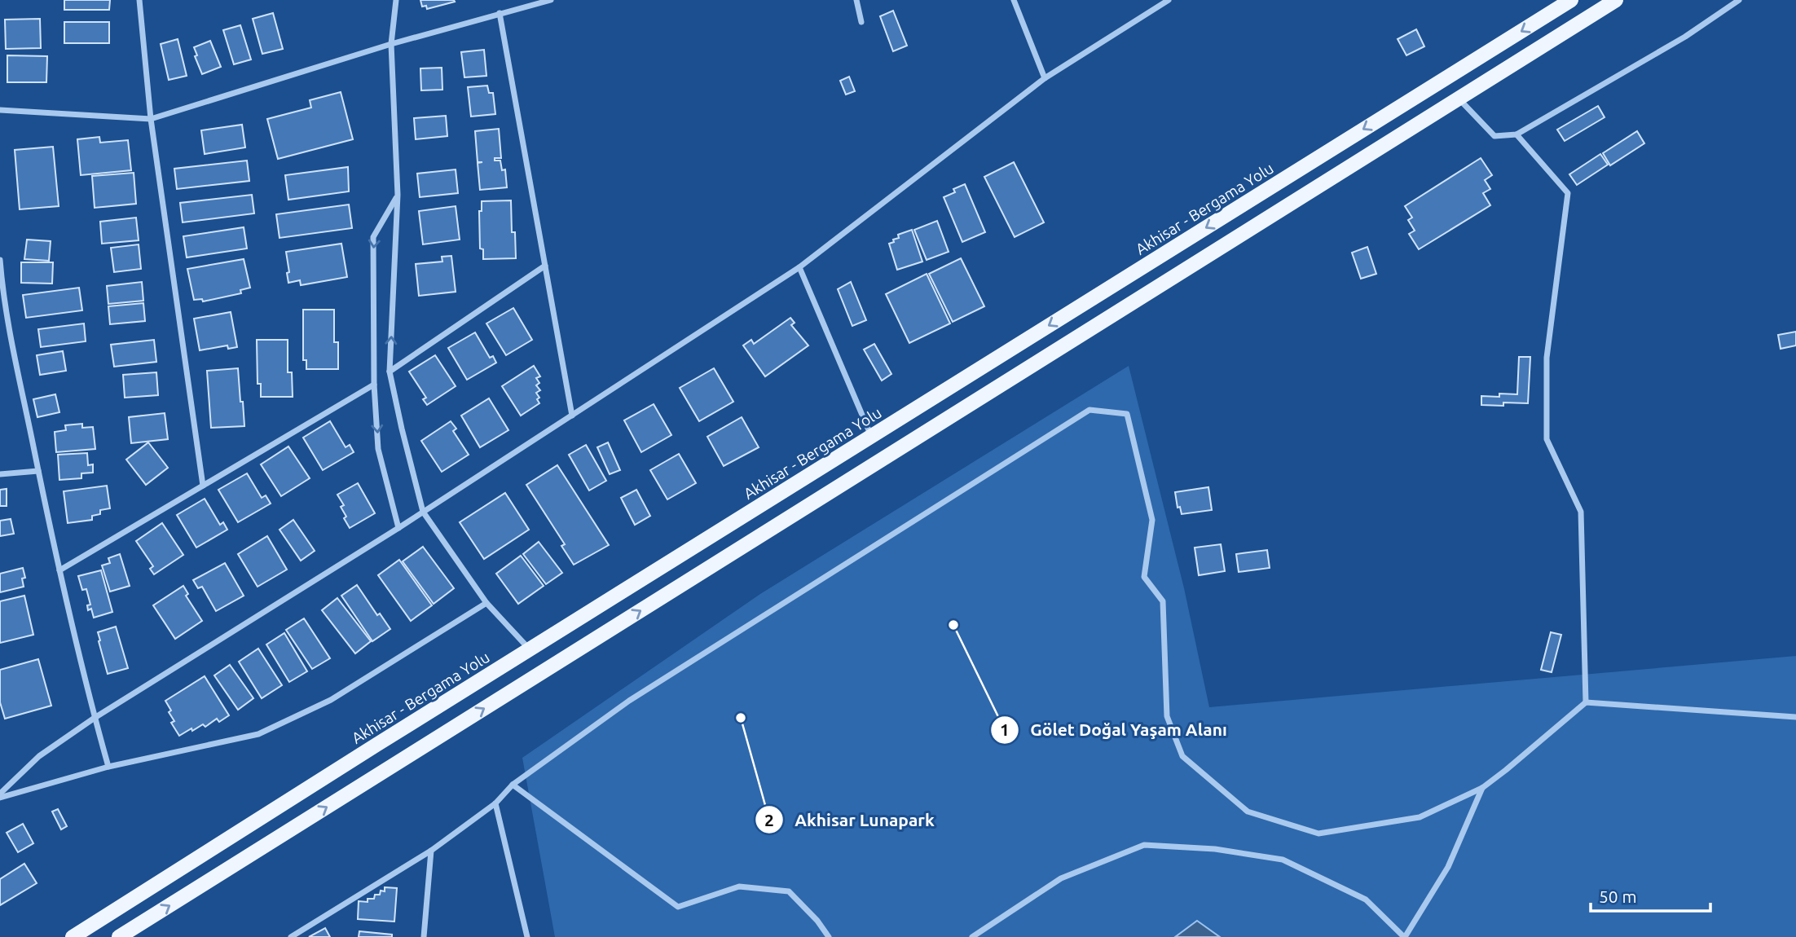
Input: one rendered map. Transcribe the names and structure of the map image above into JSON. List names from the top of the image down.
{
  "streets": {
    "main road": ["Akhisar - Bergama Yolu"]
  },
  "places": ["Gölet Doğal Yaşam Alanı", "Akhisar Lunapark"],
  "scale_bar": "50 m"
}
